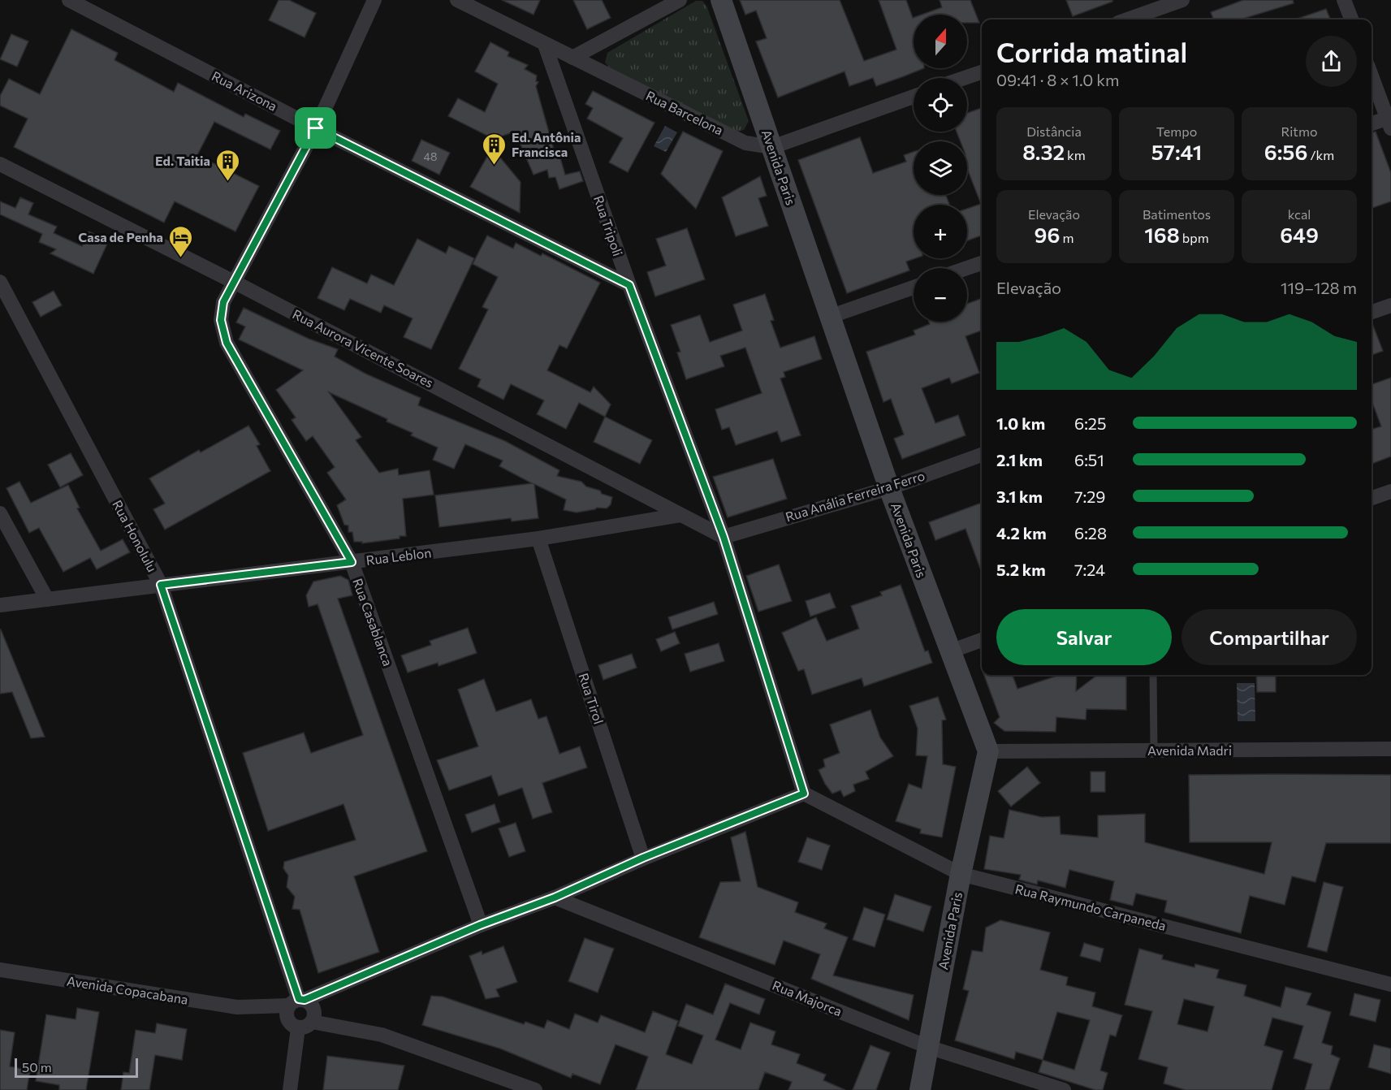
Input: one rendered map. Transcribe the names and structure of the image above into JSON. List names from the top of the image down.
{
  "streets": {
    "street": [
      "Rua Arizona",
      "Rua Barcelona",
      "Avenida Paris",
      "Rua Tripoli",
      "Rua Aurora Vicente Soares",
      "Rua Anália Ferreira Ferro",
      "Rua Honolulu",
      "Rua Leblon",
      "Rua Casablanca",
      "Rua Tirol",
      "Avenida Madri",
      "Rua Raymundo Carpaneda",
      "Avenida Copacabana",
      "Rua Majorca"
    ]
  },
  "crossings": [
    ["Rua Arizona", "Rua Tripoli"],
    ["Rua Arizona", "Rua Casablanca"],
    ["Rua Barcelona", "Avenida Paris"],
    ["Rua Barcelona", "Rua Tripoli"],
    ["Avenida Paris", "Rua Anália Ferreira Ferro"],
    ["Avenida Paris", "Avenida Madri"],
    ["Avenida Paris", "Rua Raymundo Carpaneda"],
    ["Avenida Paris", "Rua Majorca"],
    ["Rua Tripoli", "Rua Aurora Vicente Soares"],
    ["Rua Tripoli", "Rua Anália Ferreira Ferro"],
    ["Rua Tripoli", "Rua Raymundo Carpaneda"],
    ["Rua Aurora Vicente Soares", "Rua Anália Ferreira Ferro"],
    ["Rua Aurora Vicente Soares", "Rua Leblon"],
    ["Rua Aurora Vicente Soares", "Rua Casablanca"],
    ["Rua Honolulu", "Rua Leblon"],
    ["Rua Honolulu", "Avenida Copacabana"],
    ["Rua Leblon", "Rua Casablanca"],
    ["Rua Leblon", "Rua Tirol"]
  ],
  "places": {
    "building": ["Ed. Antônia Francisca", "Ed. Taitia"],
    "hotel": ["Casa de Penha"]
  },
  "house_numbers": ["48"],
  "scale_bar": "50 m",
  "north": "top",
  "page": {
    "map_buttons": ["+", "−"],
    "heading": ["Corrida matinal", "09:41 · 8 × 1.0 km"],
    "stats": [
      ["Distância", "8.32 km"],
      ["Tempo", "57:41"],
      ["Ritmo", "6:56 /km"],
      ["Elevação", "96 m"],
      ["Batimentos", "168 bpm"],
      ["kcal", "649"]
    ],
    "chart": ["Elevação", "119–128 m"],
    "list": [
      {
        "name": "1.0 km",
        "note": "6:25"
      },
      {
        "name": "2.1 km",
        "note": "6:51"
      },
      {
        "name": "3.1 km",
        "note": "7:29"
      },
      {
        "name": "4.2 km",
        "note": "6:28"
      },
      {
        "name": "5.2 km",
        "note": "7:24"
      }
    ],
    "buttons": ["Salvar", "Compartilhar"],
    "scale": "50 m"
  }
}
